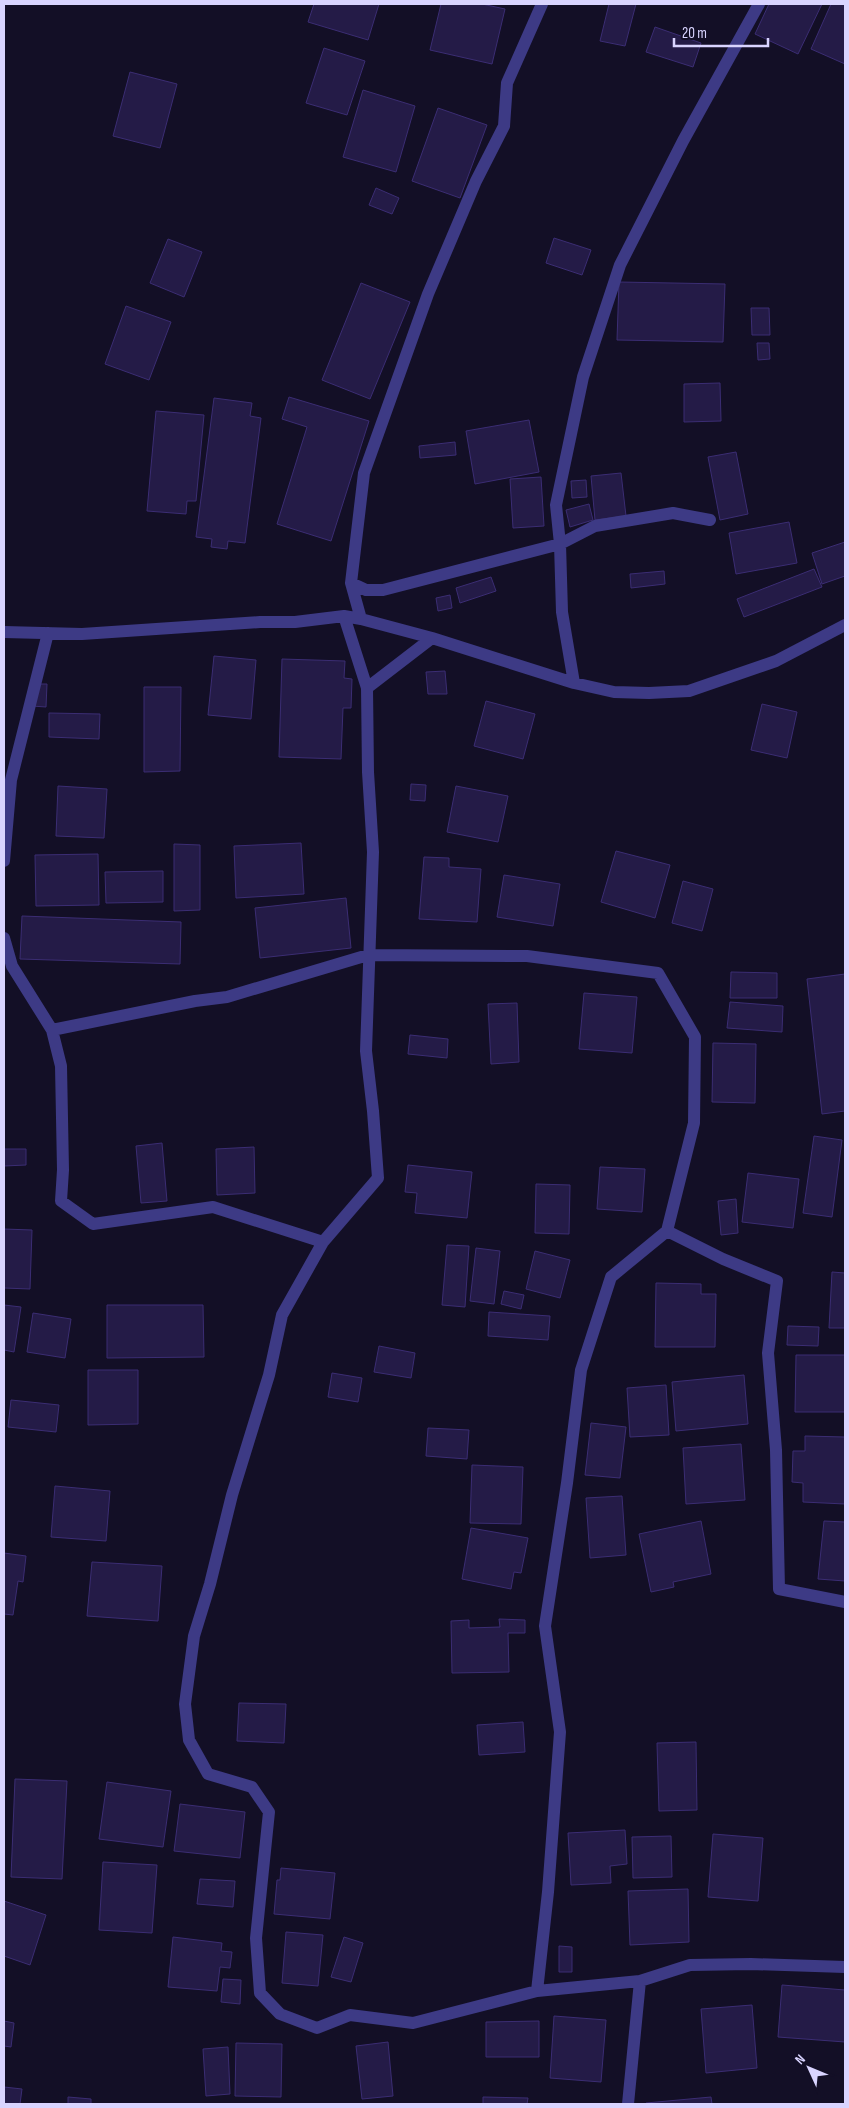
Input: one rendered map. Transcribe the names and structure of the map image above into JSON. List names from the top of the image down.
{
  "scale_bar": "20 m",
  "north": "top left"
}
